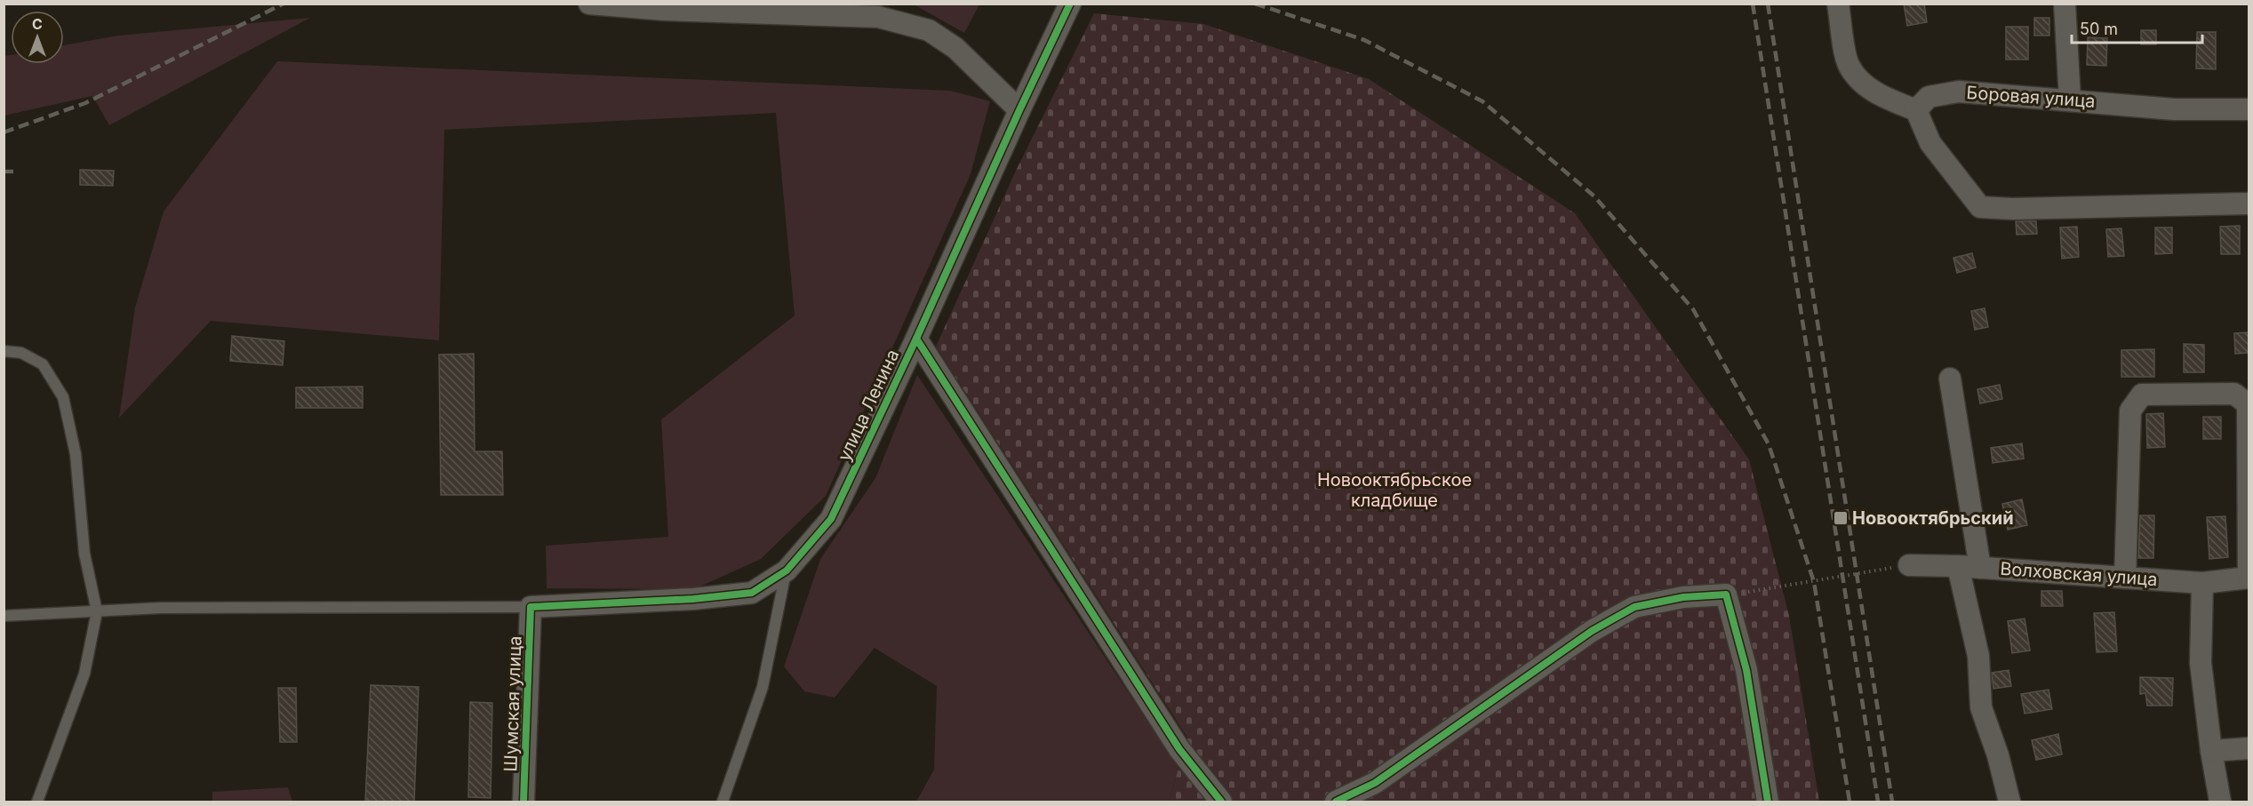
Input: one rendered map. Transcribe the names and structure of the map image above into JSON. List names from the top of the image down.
{
  "streets": {
    "street": [
      "Боровая улица",
      "улица Ленина",
      "Волховская улица",
      "Шумская улица"
    ]
  },
  "crossings": [
    ["улица Ленина", "Шумская улица"]
  ],
  "parks": ["Новооктябрьское кладбище"],
  "places": {
    "transit": ["Новооктябрьский"]
  },
  "scale_bar": "50 m",
  "north": "top"
}
